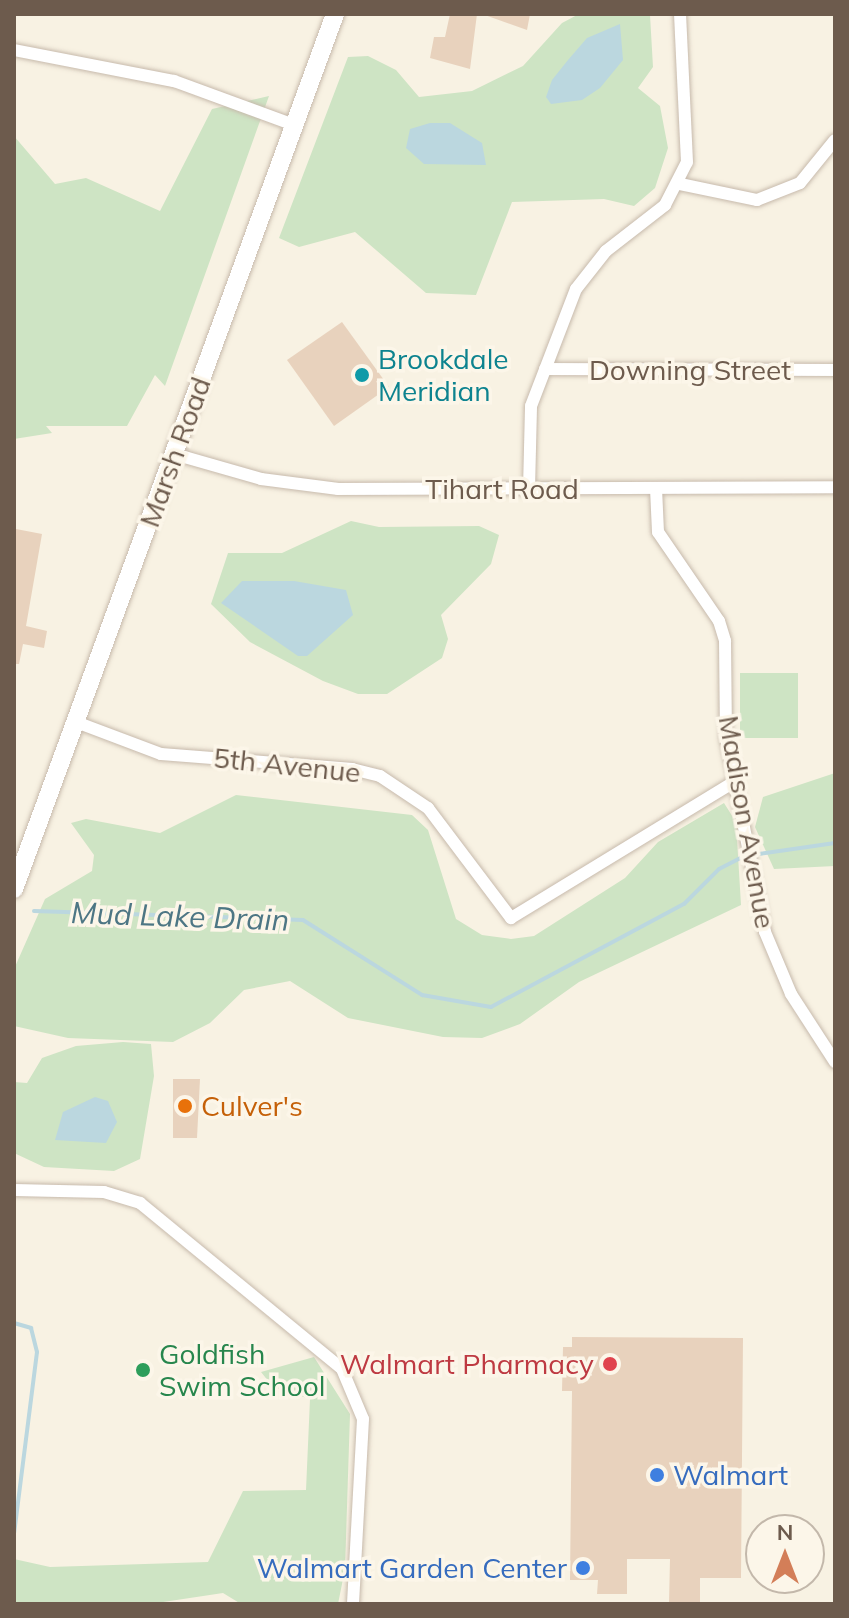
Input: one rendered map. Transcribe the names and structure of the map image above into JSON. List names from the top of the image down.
{
  "streets": {
    "main road": ["Marsh Road"],
    "street": [
      "Downing Street",
      "Tihart Road",
      "5th Avenue",
      "Madison Avenue"
    ]
  },
  "crossings": [
    ["Marsh Road", "Tihart Road"],
    ["Marsh Road", "5th Avenue"],
    ["Tihart Road", "Madison Avenue"],
    ["5th Avenue", "Madison Avenue"]
  ],
  "water": ["Mud Lake Drain"],
  "places": [
    "Brookdale Meridian",
    "Culver's",
    "Walmart Pharmacy",
    "Goldfish Swim School",
    "Walmart",
    "Walmart Garden Center"
  ],
  "north": "top"
}
